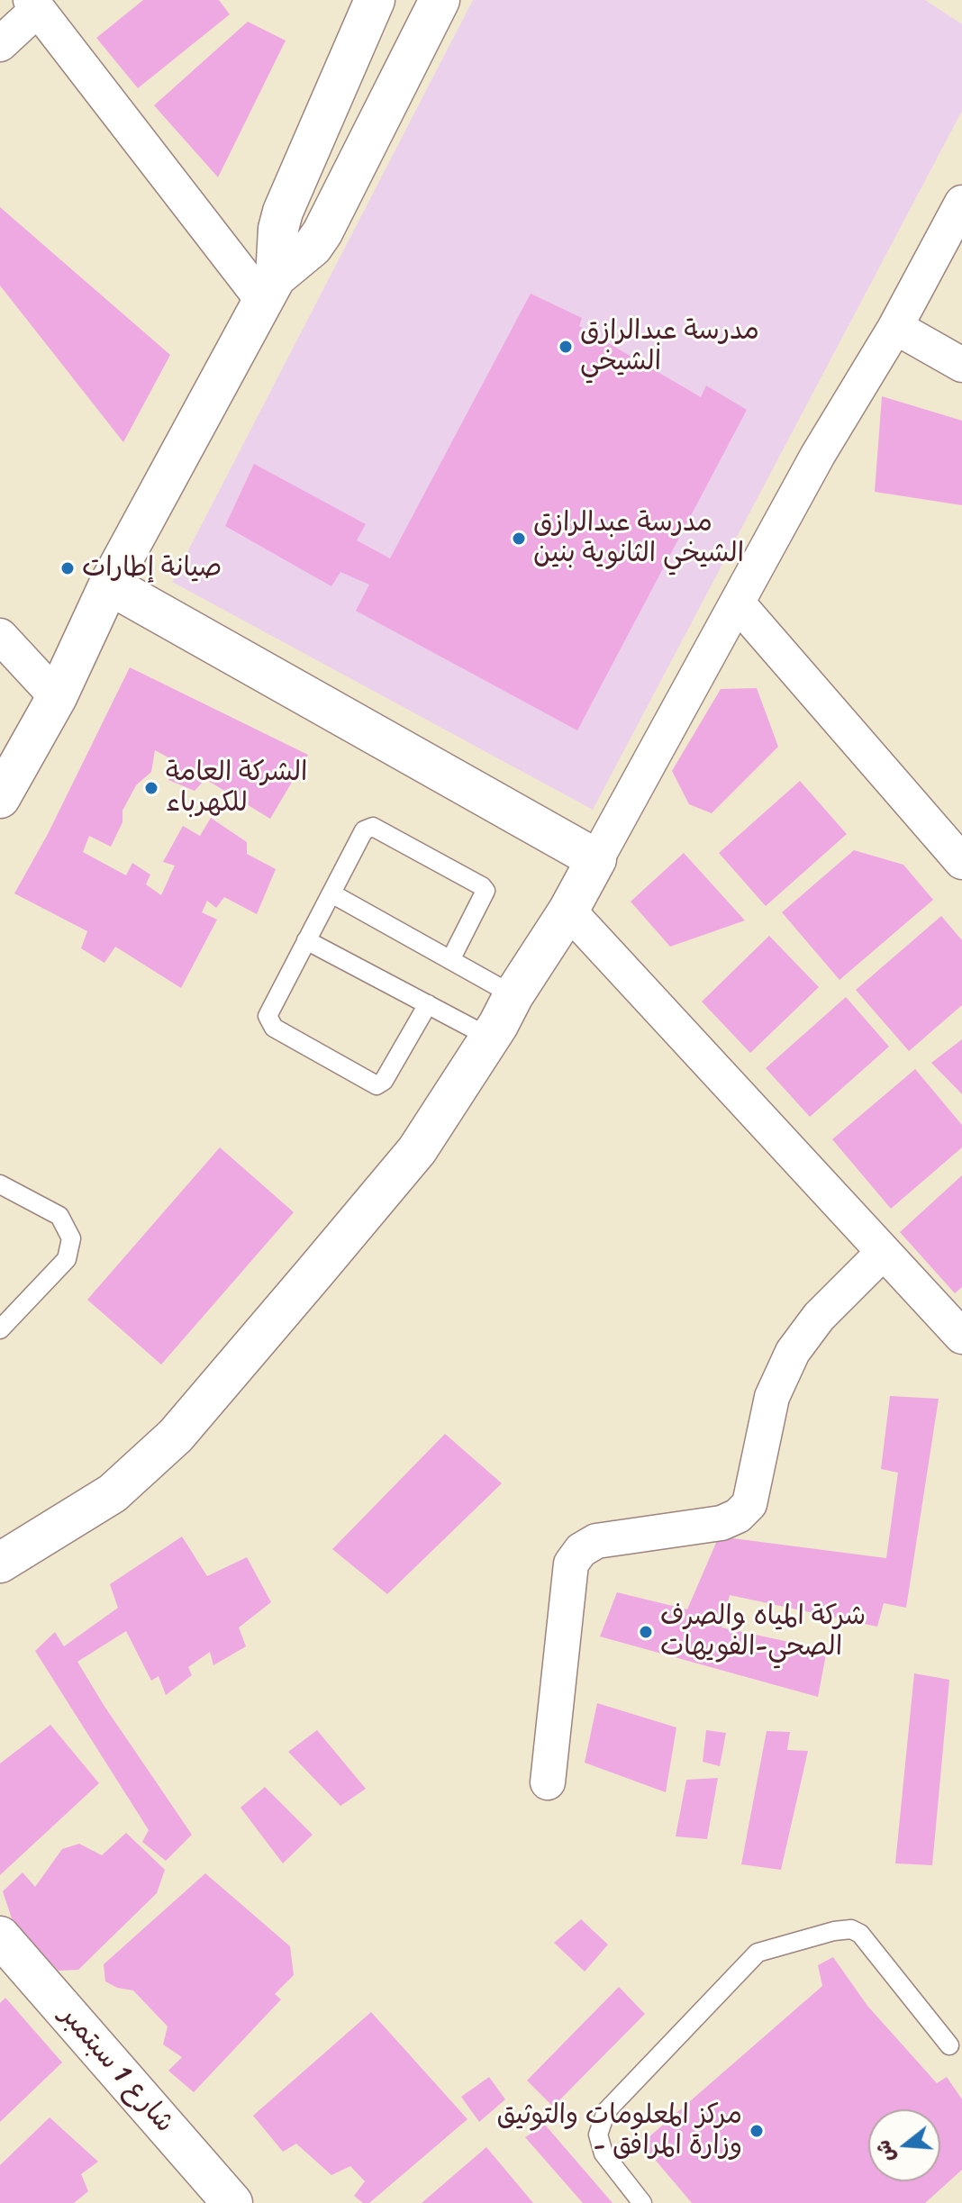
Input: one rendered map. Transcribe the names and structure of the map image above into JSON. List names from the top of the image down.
{
  "streets": {
    "street": ["شارع 1 سبتمبر"]
  },
  "places": [
    "مدرسة عبدالرازق الشيخي",
    "مدرسة عبدالرازق الشيخي الثانوية بنين",
    "صيانة إطارات",
    "الشركة العامة للكهرباء",
    "شركة المياه والصرف الصحي-الفويهات",
    "مركز المعلومات والتوثيق - وزارة المرافق"
  ],
  "north": "left"
}
